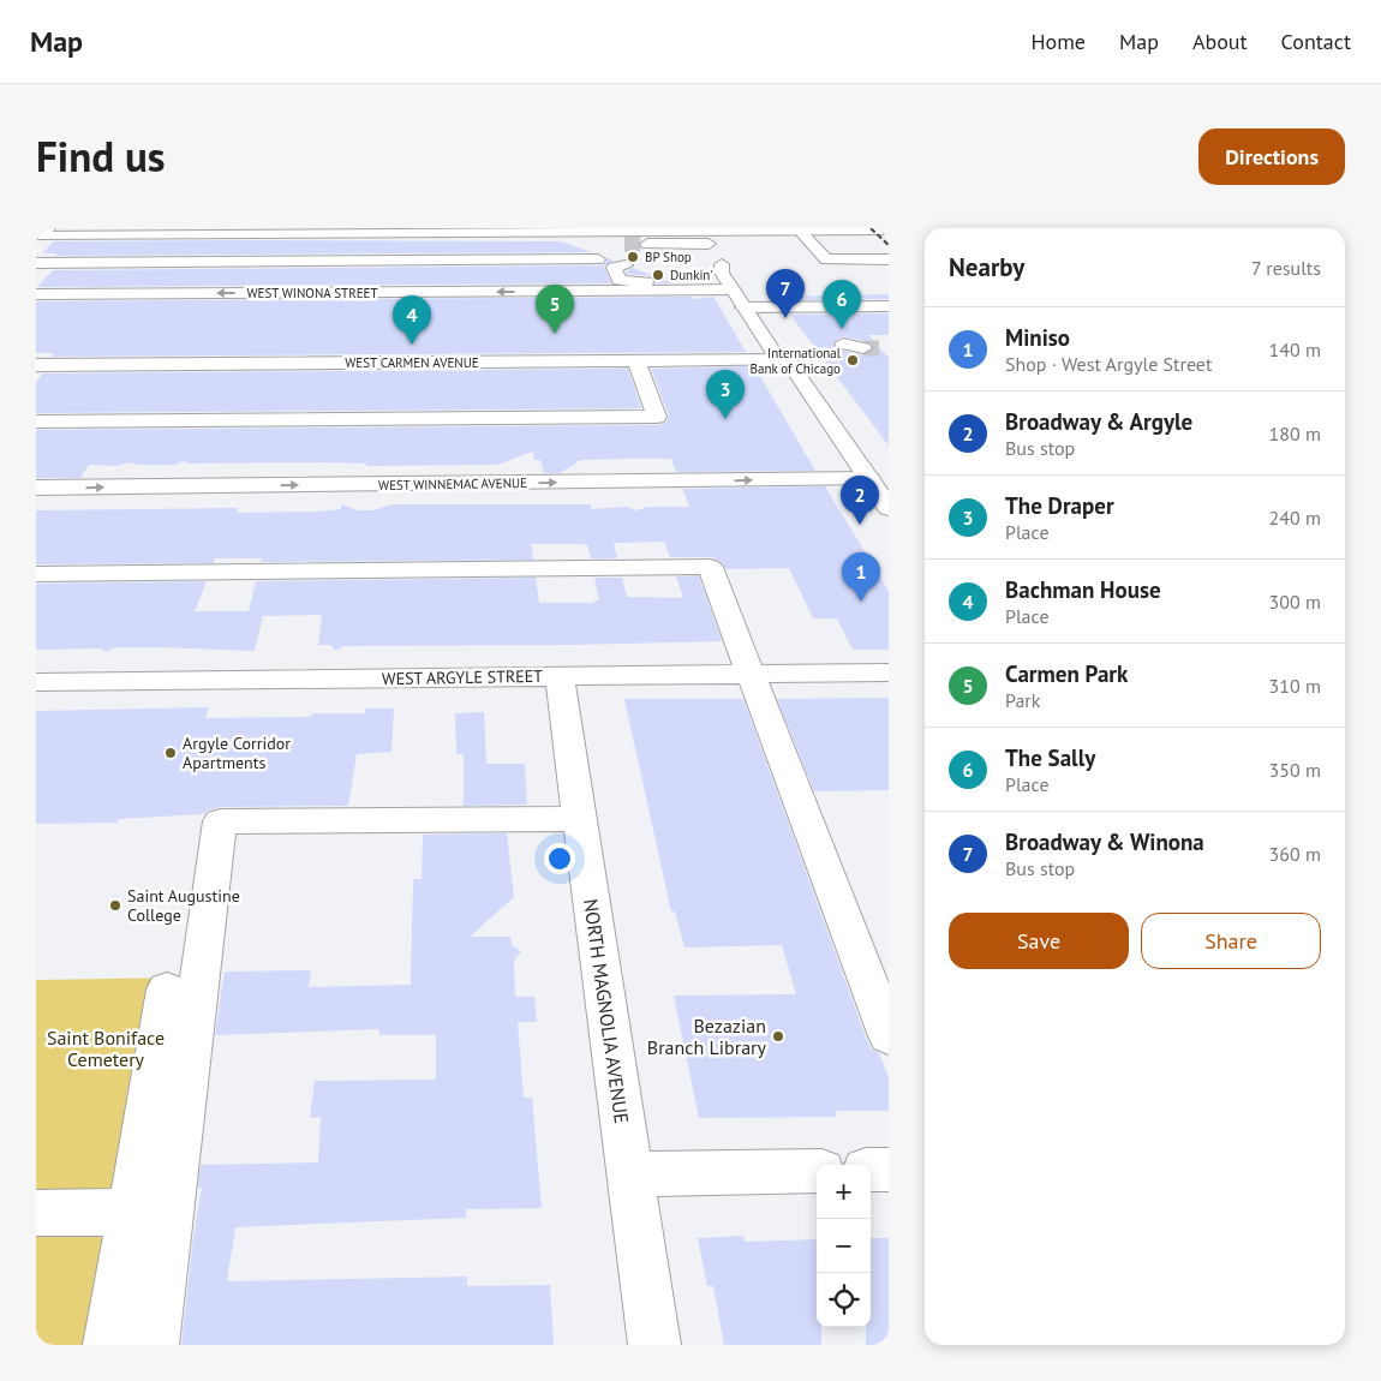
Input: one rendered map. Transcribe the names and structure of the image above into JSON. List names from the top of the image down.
{
  "streets": {
    "street": [
      "WEST WINONA STREET",
      "WEST CARMEN AVENUE",
      "WEST WINNEMAC AVENUE",
      "WEST ARGYLE STREET",
      "NORTH MAGNOLIA AVENUE"
    ]
  },
  "crossings": [
    ["WEST ARGYLE STREET", "NORTH MAGNOLIA AVENUE"]
  ],
  "parks": ["Saint Boniface Cemetery"],
  "places": [
    "BP Shop",
    "Dunkin'",
    "International Bank of Chicago",
    "Argyle Corridor Apartments",
    "Saint Augustine College",
    "Bezazian Branch Library"
  ],
  "page": {
    "header": "Map",
    "nav": [
      "Home",
      "Map",
      "About",
      "Contact"
    ],
    "title": "Find us",
    "buttons": [
      "Directions",
      ["Save", "Share"]
    ],
    "heading": ["Nearby", "7 results"],
    "pins": [
      "7",
      "6",
      "5",
      "4",
      "3",
      "2",
      "1"
    ],
    "list": [
      {
        "mark": "1",
        "name": "Miniso",
        "note": "Shop · West Argyle Street",
        "value": "140 m"
      },
      {
        "mark": "2",
        "name": "Broadway & Argyle",
        "note": "Bus stop",
        "value": "180 m"
      },
      {
        "mark": "3",
        "name": "The Draper",
        "note": "Place",
        "value": "240 m"
      },
      {
        "mark": "4",
        "name": "Bachman House",
        "note": "Place",
        "value": "300 m"
      },
      {
        "mark": "5",
        "name": "Carmen Park",
        "note": "Park",
        "value": "310 m"
      },
      {
        "mark": "6",
        "name": "The Sally",
        "note": "Place",
        "value": "350 m"
      },
      {
        "mark": "7",
        "name": "Broadway & Winona",
        "note": "Bus stop",
        "value": "360 m"
      }
    ],
    "map_buttons": ["+", "−"]
  }
}
